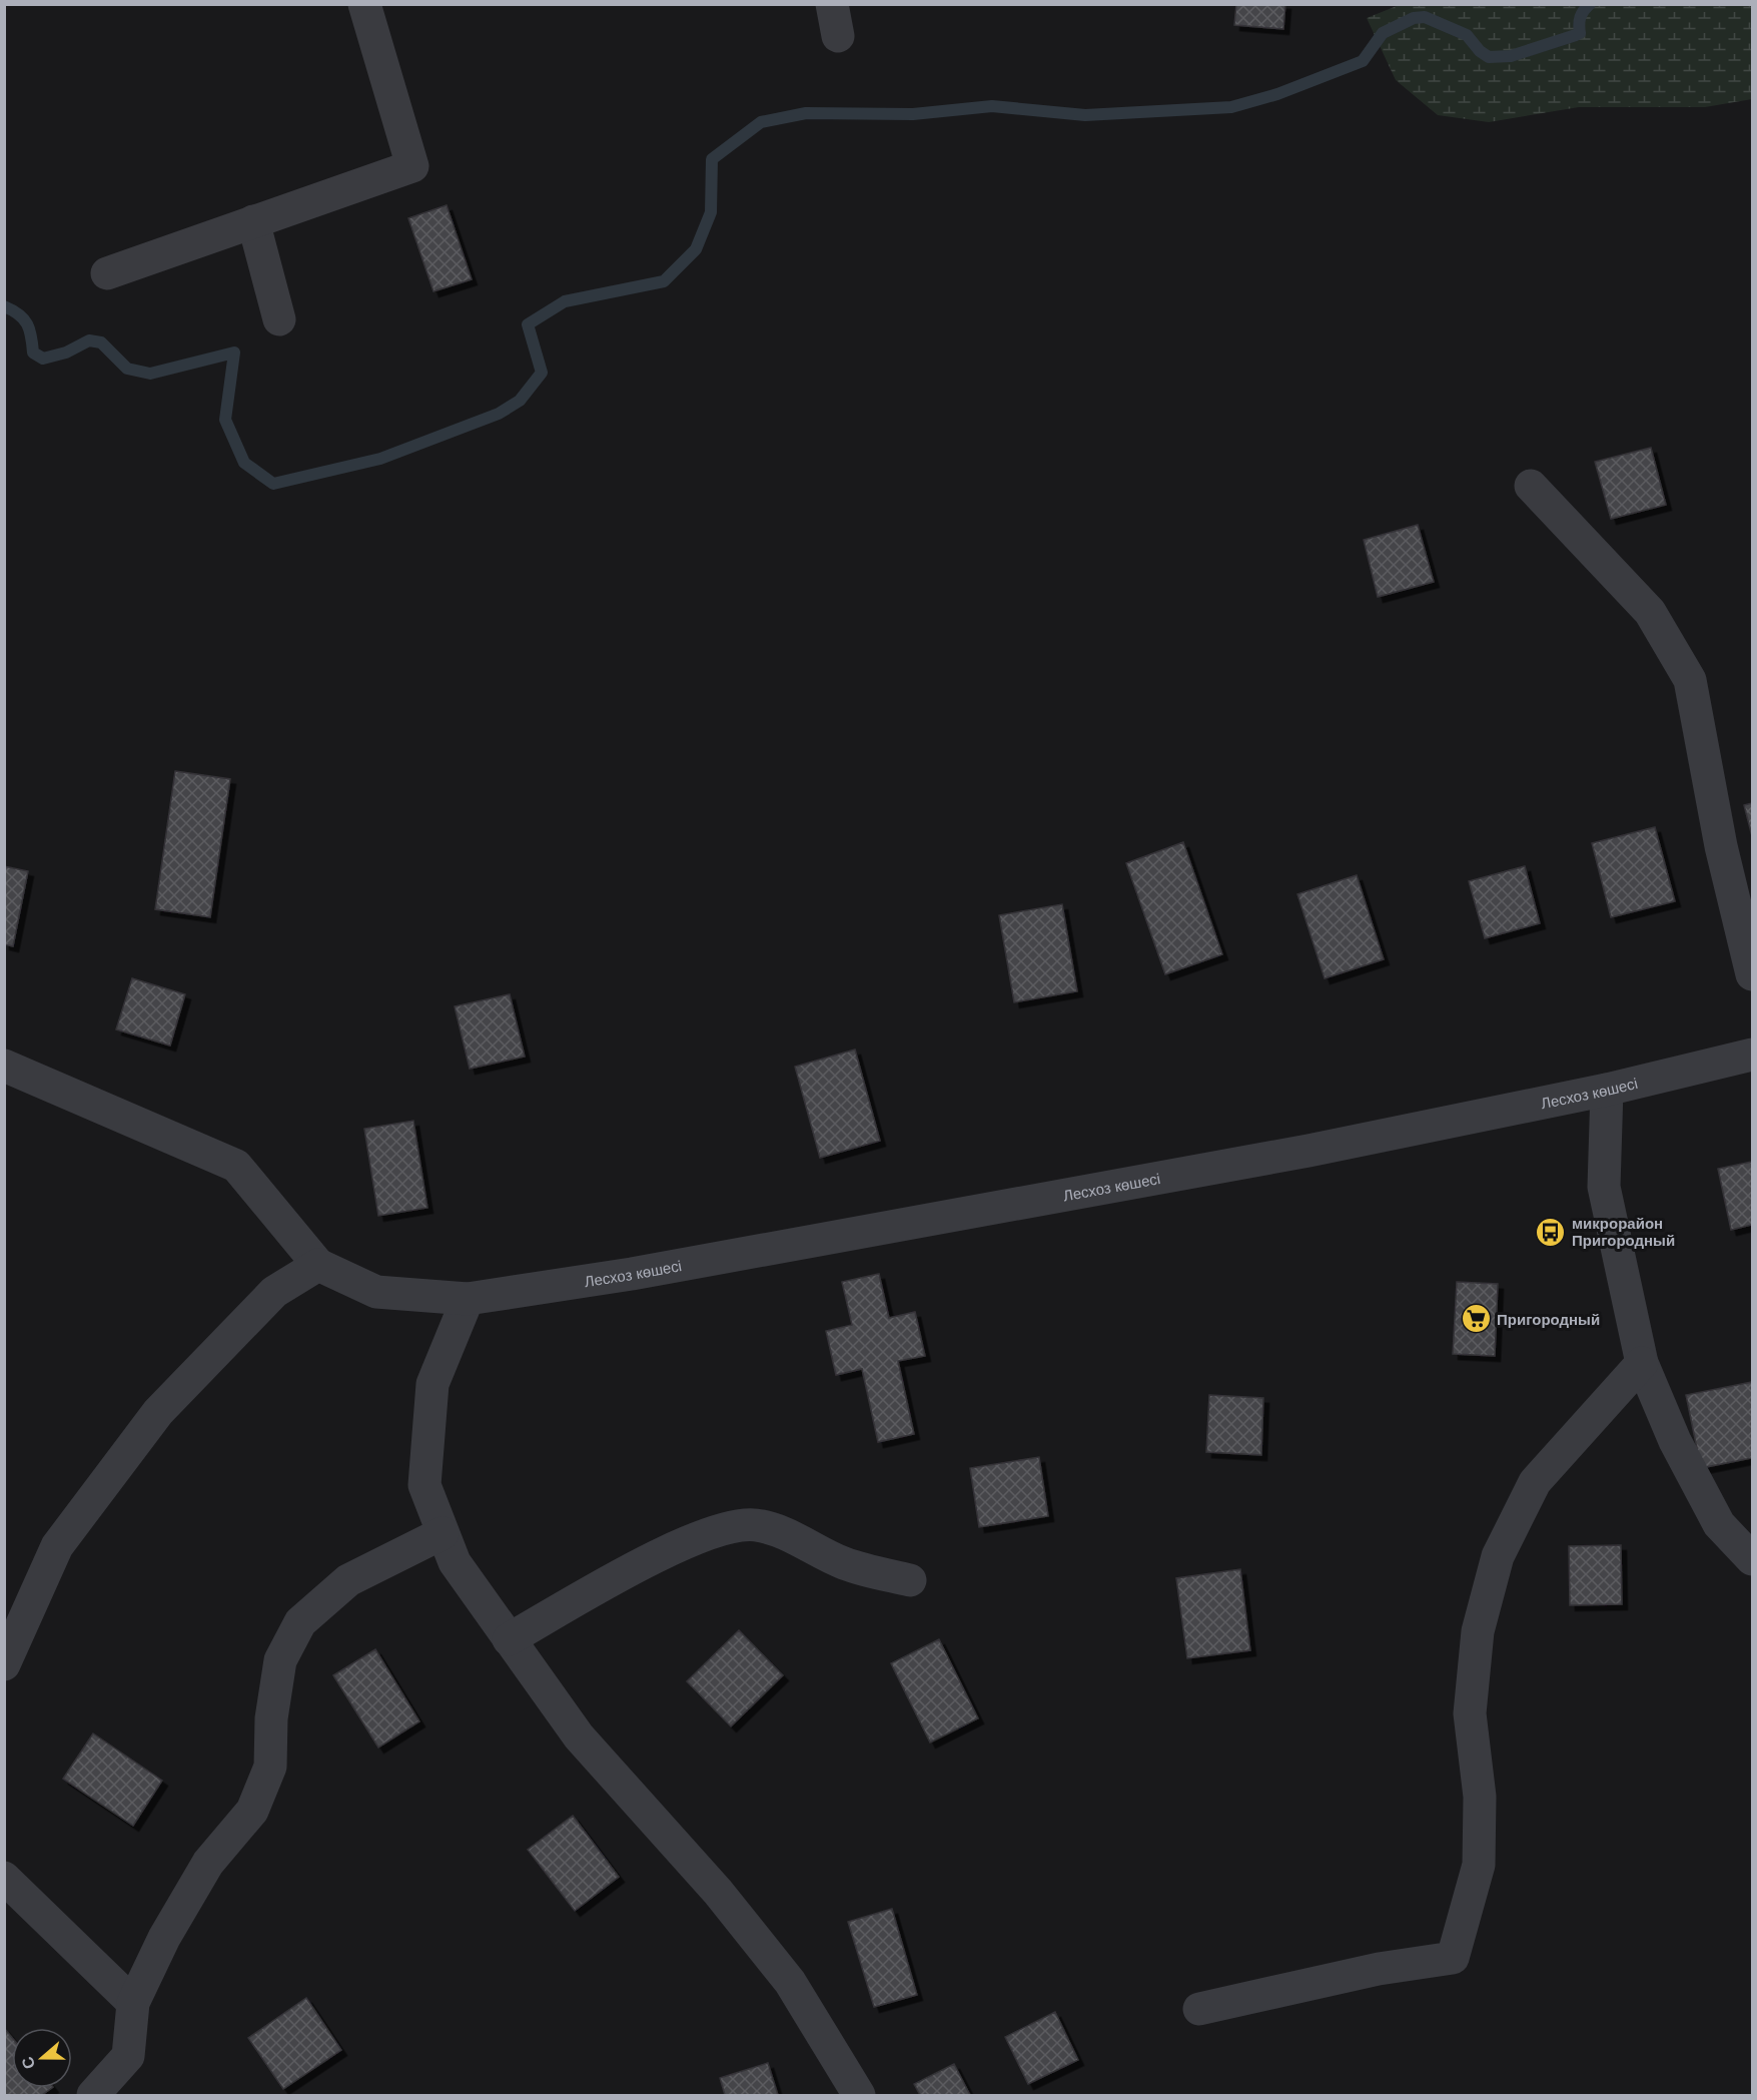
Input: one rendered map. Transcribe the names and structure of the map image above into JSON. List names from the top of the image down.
{
  "streets": {
    "street": ["Лесхоз көшесі"]
  },
  "places": {
    "bus stop": ["микрорайон Пригородный"],
    "supermarket": ["Пригородный"]
  },
  "north": "left"
}
